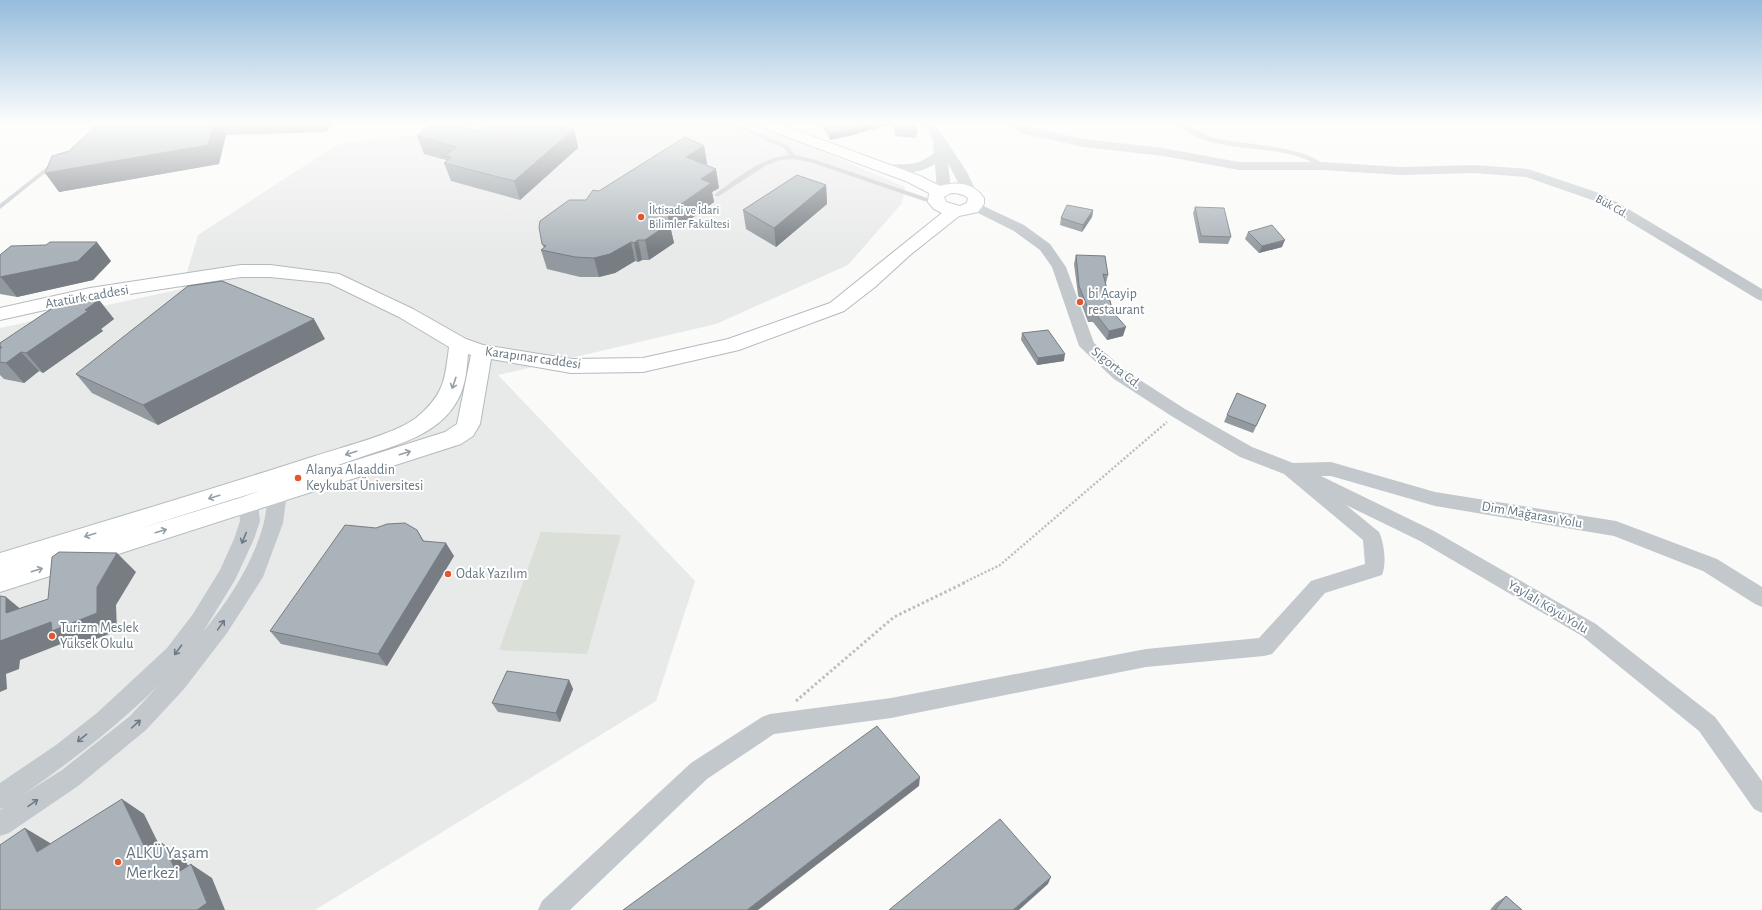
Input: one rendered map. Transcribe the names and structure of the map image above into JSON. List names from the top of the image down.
{
  "streets": {
    "street": [
      "Bük Cd.",
      "Atatürk caddesi",
      "Karapınar caddesi",
      "Sigorta Cd.",
      "Dim Mağarası Yolu",
      "Yaylalı Köyü Yolu"
    ]
  },
  "crossings": [
    ["Atatürk caddesi", "Karapınar caddesi"],
    ["Sigorta Cd.", "Dim Mağarası Yolu"],
    ["Sigorta Cd.", "Yaylalı Köyü Yolu"],
    ["Dim Mağarası Yolu", "Yaylalı Köyü Yolu"]
  ],
  "places": [
    "İktisadi ve İdari Bilimler Fakültesi",
    "bi Acayip restaurant",
    "Alanya Alaaddin Keykubat Üniversitesi",
    "Odak Yazılım",
    "Turizm Meslek Yüksek Okulu",
    "ALKÜ Yaşam Merkezi"
  ]
}
